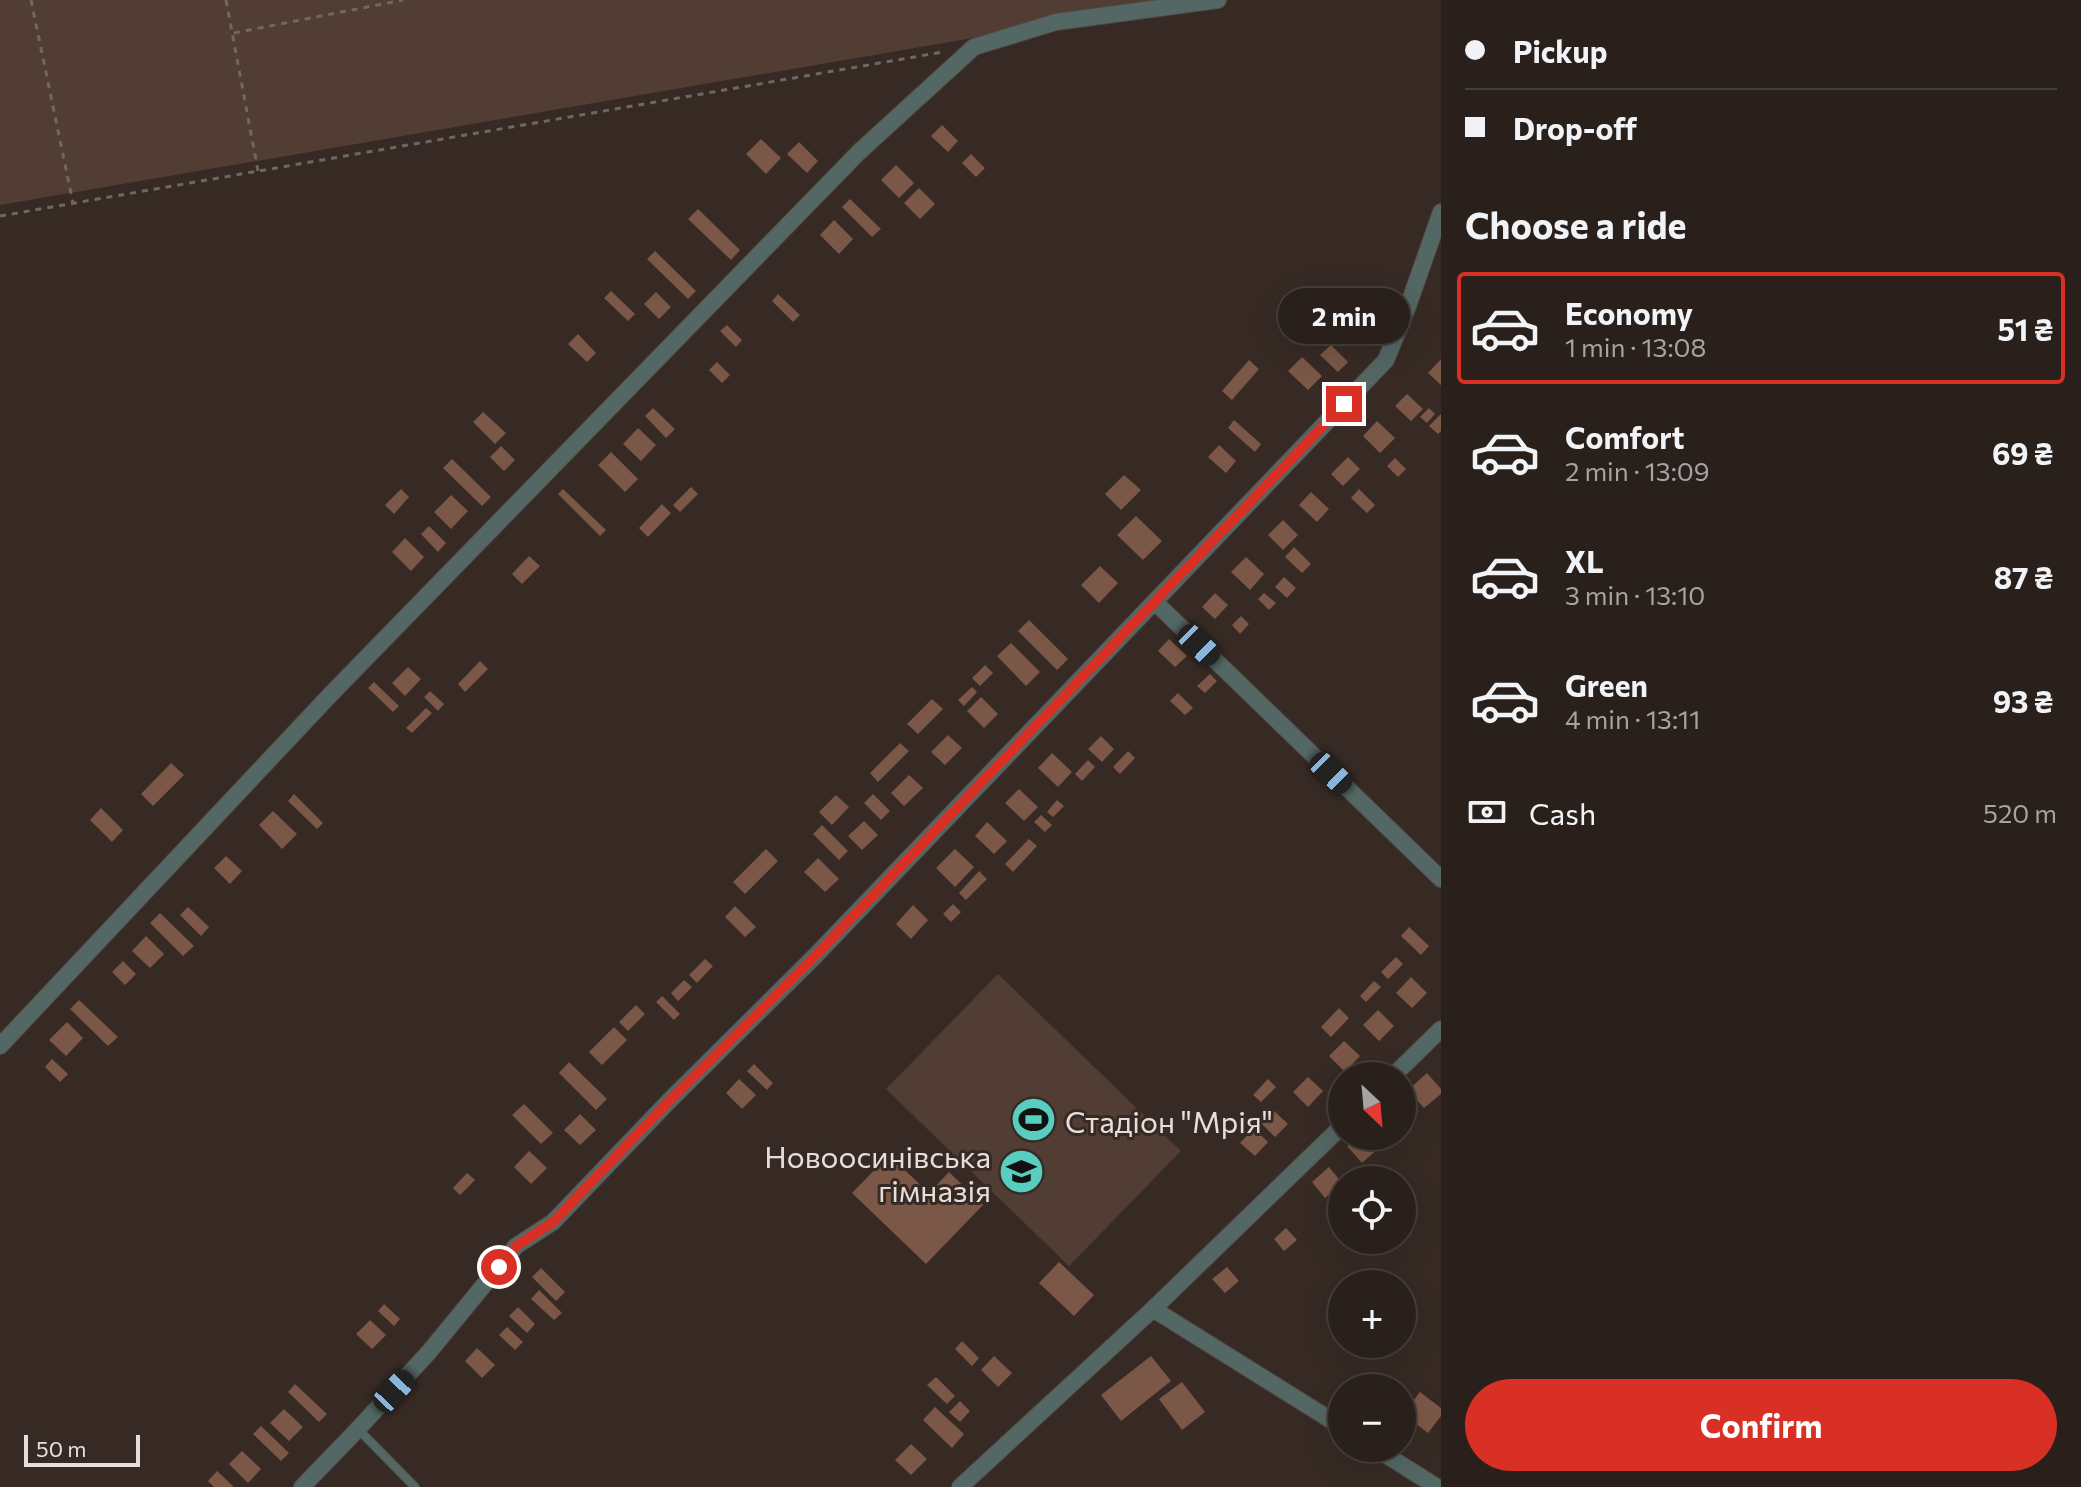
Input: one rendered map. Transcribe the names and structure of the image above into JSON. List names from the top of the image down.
{
  "places": {
    "sports": ["Стадіон \"Мрія\""],
    "school or university": ["Новоосинівська гімназія"]
  },
  "scale_bar": "50 m",
  "north": "bottom right",
  "page": {
    "banner": ["Pickup", "Drop-off"],
    "heading": "Choose a ride",
    "list": [
      {
        "name": "Economy",
        "note": "1 min · 13:08",
        "value": "51 ₴"
      },
      {
        "name": "Comfort",
        "note": "2 min · 13:09",
        "value": "69 ₴"
      },
      {
        "name": "XL",
        "note": "3 min · 13:10",
        "value": "87 ₴"
      },
      {
        "name": "Green",
        "note": "4 min · 13:11",
        "value": "93 ₴"
      }
    ],
    "bubble": "2 min",
    "pay": ["Cash", "520 m"],
    "map_buttons": ["+", "−"],
    "buttons": "Confirm",
    "scale": "50 m"
  }
}
